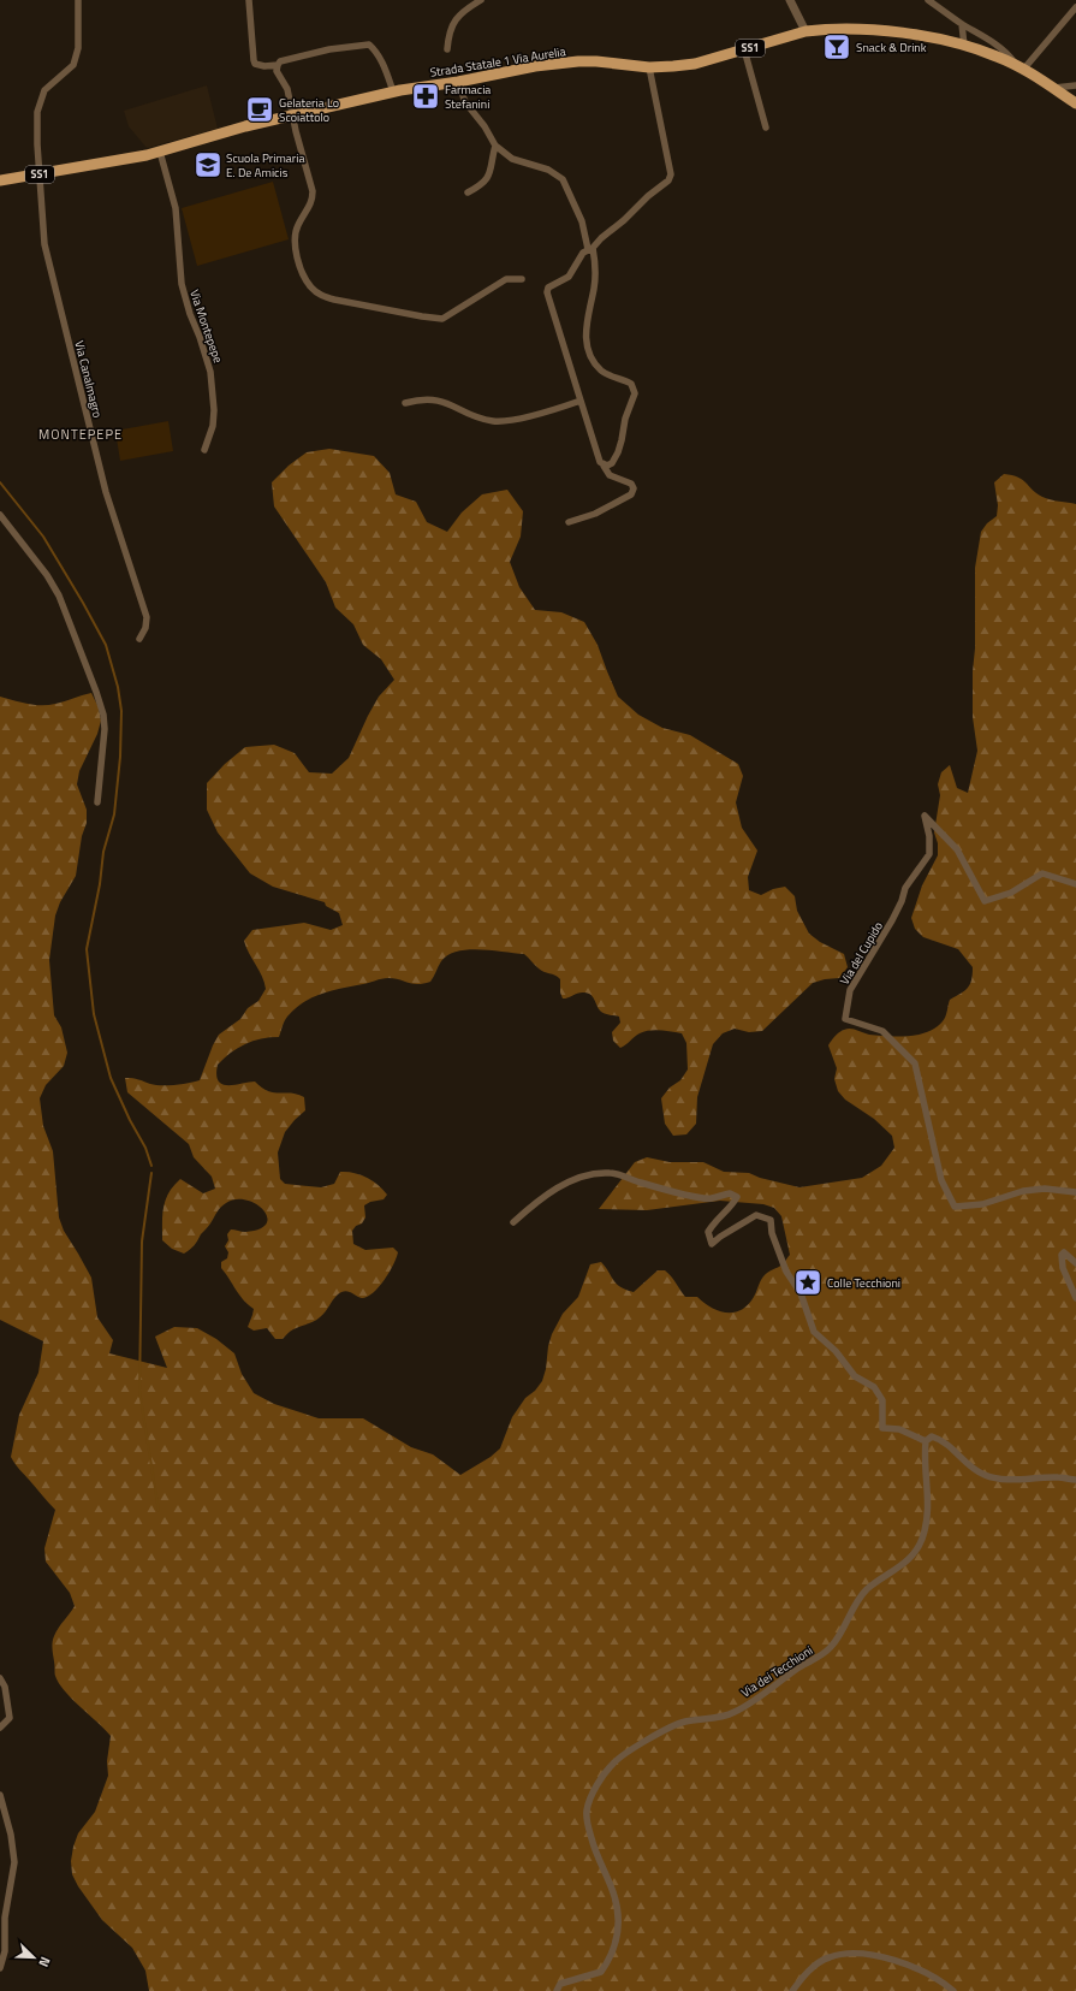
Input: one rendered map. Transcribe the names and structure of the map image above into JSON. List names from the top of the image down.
{
  "streets": {
    "main road": ["SS1", "Strada Statale 1 Via Aurelia"],
    "street": [
      "Via Montepepe",
      "Via Canalmagro",
      "Via del Cupido",
      "Via dei Tecchioni"
    ]
  },
  "crossings": [
    ["Strada Statale 1 Via Aurelia", "Via Montepepe"],
    ["Strada Statale 1 Via Aurelia", "Via Canalmagro"]
  ],
  "districts": ["MONTEPEPE"],
  "places": {
    "bar": ["Snack & Drink"],
    "pharmacy": ["Farmacia Stefanini"],
    "cafe": ["Gelateria Lo Scoiattolo"],
    "school or university": ["Scuola Primaria E. De Amicis"],
    "place": ["Colle Tecchioni"]
  },
  "north": "bottom right"
}
